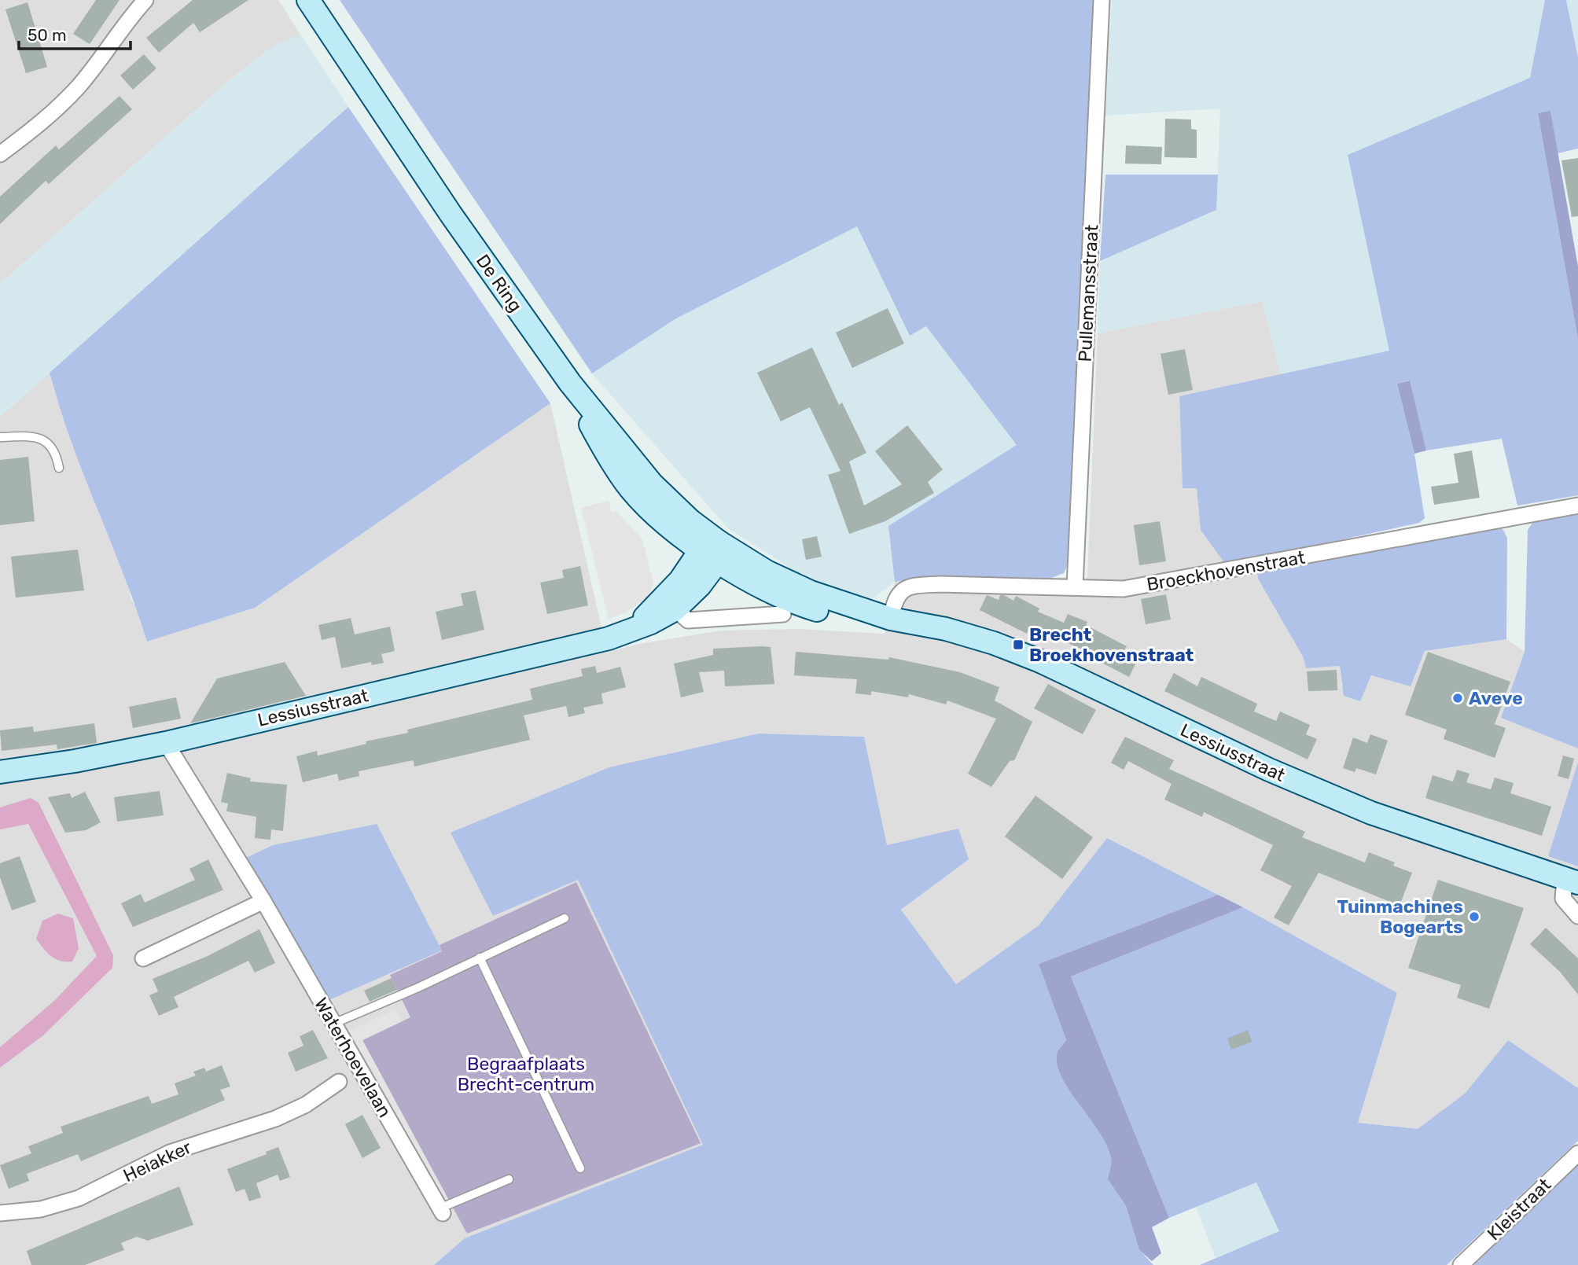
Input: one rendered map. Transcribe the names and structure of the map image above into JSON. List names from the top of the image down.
{
  "streets": {
    "main road": ["De Ring", "Lessiusstraat"],
    "street": [
      "Pullemansstraat",
      "Broeckhovenstraat",
      "Waterhoevelaan",
      "Heiakker",
      "Kleistraat"
    ]
  },
  "crossings": [
    ["De Ring", "Lessiusstraat"],
    ["Pullemansstraat", "Broeckhovenstraat"],
    ["Broeckhovenstraat", "Lessiusstraat"],
    ["Lessiusstraat", "Waterhoevelaan"]
  ],
  "parks": ["Begraafplaats Brecht-centrum"],
  "places": {
    "transit": ["Brecht Broekhovenstraat"],
    "other": ["Aveve", "Tuinmachines Bogearts"]
  },
  "scale_bar": "50 m"
}
